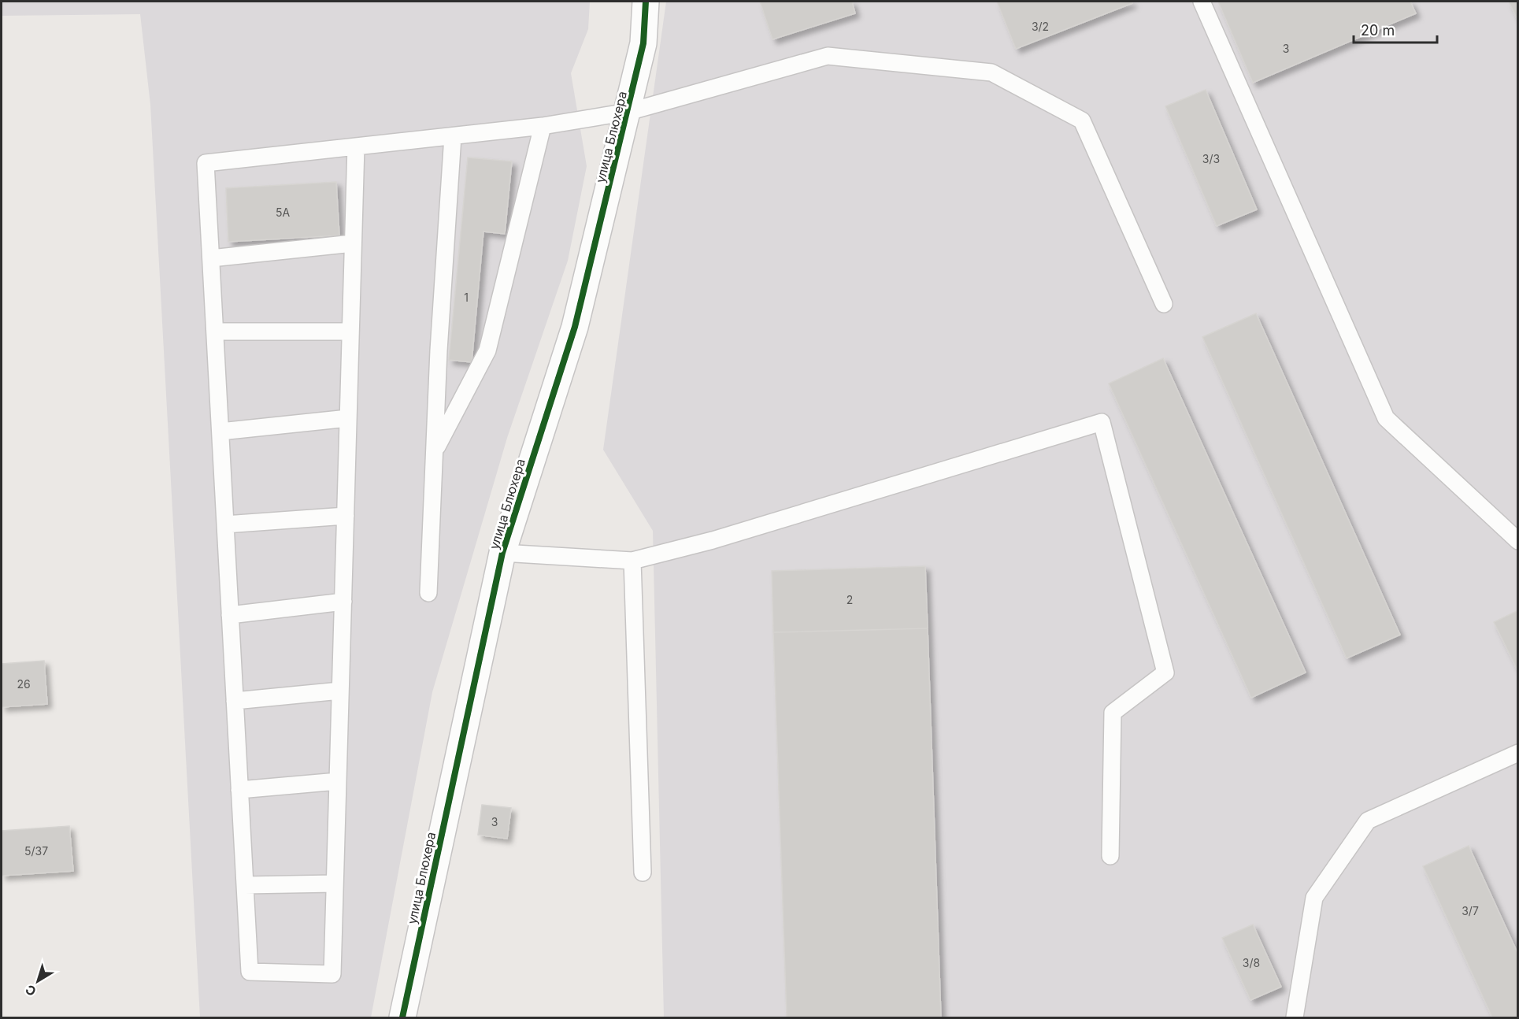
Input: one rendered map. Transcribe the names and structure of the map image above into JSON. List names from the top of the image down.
{
  "streets": {
    "street": ["улица Блюхера"]
  },
  "house_numbers": [
    "3/2",
    "3",
    "3/3",
    "5А",
    "1",
    "2",
    "26",
    "3",
    "5/37",
    "3/7",
    "3/8"
  ],
  "scale_bar": "20 m",
  "north": "bottom left"
}
